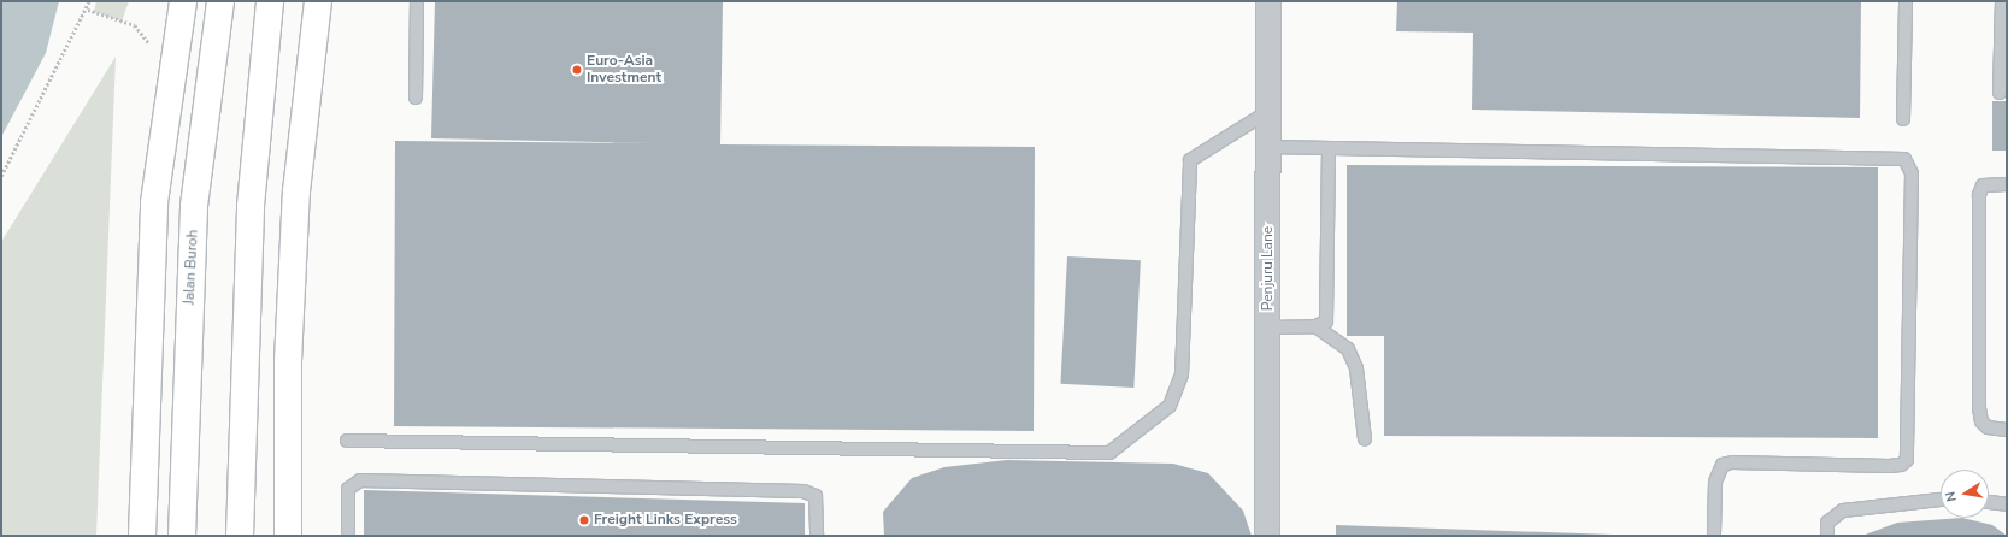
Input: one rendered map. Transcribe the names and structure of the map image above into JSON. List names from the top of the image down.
{
  "streets": {
    "highway": ["Jalan Buroh"],
    "street": ["Penjuru Lane"]
  },
  "places": ["Euro-Asia Investment", "Freight Links Express"],
  "north": "left"
}
